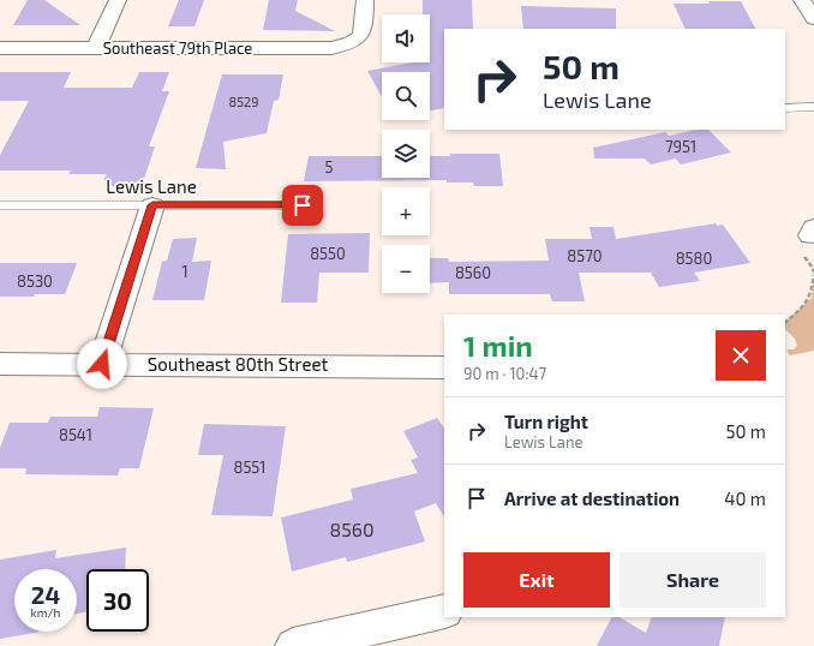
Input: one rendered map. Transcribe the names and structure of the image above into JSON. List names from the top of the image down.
{
  "streets": {
    "street": ["Southeast 79th Place", "Southeast 80th Street"],
    "lane": ["Lewis Lane"]
  },
  "house_numbers": [
    "8529",
    "7951",
    "5",
    "8550",
    "8570",
    "8580",
    "1",
    "8560",
    "8530",
    "8541",
    "8551",
    "8560"
  ],
  "page": {
    "map_buttons": ["+", "−"],
    "turn": ["50 m", "Lewis Lane"],
    "heading": ["1 min", "90 m · 10:47"],
    "list": [
      {
        "name": "Turn right",
        "note": "Lewis Lane",
        "value": "50 m"
      },
      {
        "name": "Arrive at destination",
        "value": "40 m"
      }
    ],
    "buttons": ["Exit", "Share"],
    "speed": "24 km/h",
    "limit": "30"
  }
}
